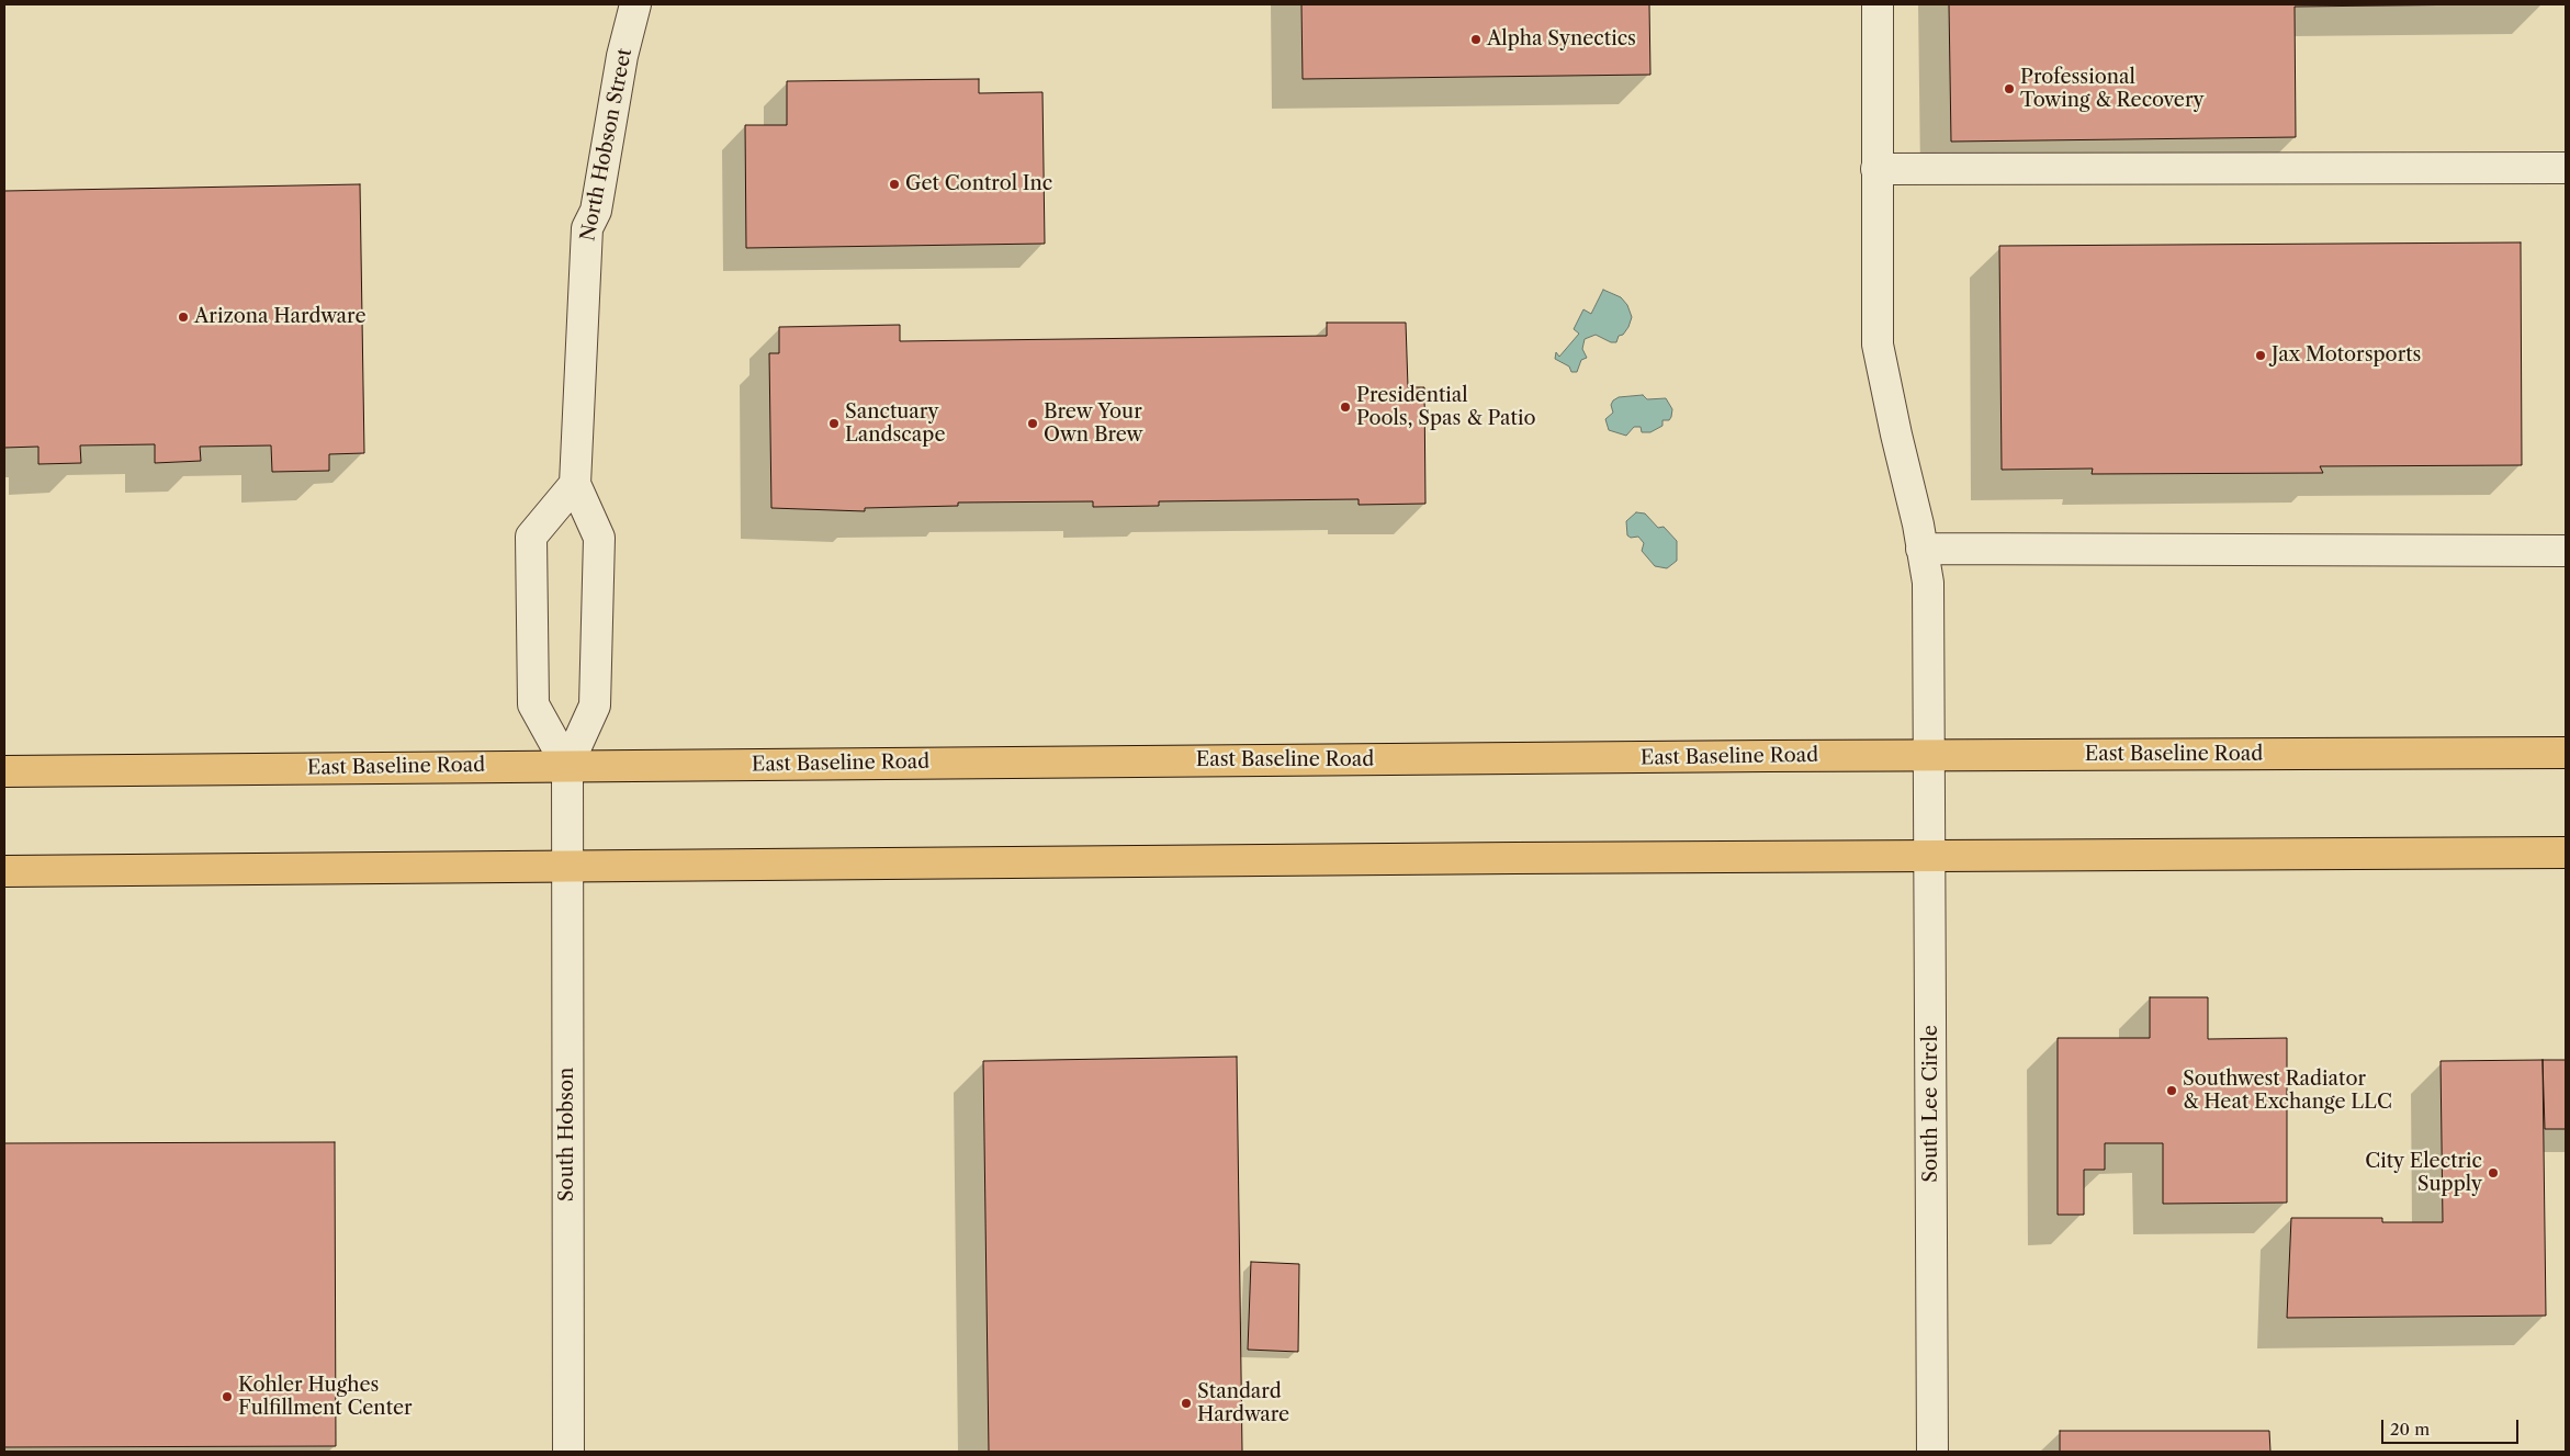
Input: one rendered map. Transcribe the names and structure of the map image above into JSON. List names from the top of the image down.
{
  "streets": {
    "main road": ["East Baseline Road"],
    "street": ["North Hobson Street", "South Lee Circle", "South Hobson"]
  },
  "crossings": [
    ["North Hobson Street", "East Baseline Road"],
    ["North Hobson Street", "South Hobson"],
    ["East Baseline Road", "South Lee Circle"]
  ],
  "places": [
    "Alpha Synectics",
    "Professional Towing & Recovery",
    "Get Control Inc",
    "Arizona Hardware",
    "Jax Motorsports",
    "Presidential Pools, Spas & Patio",
    "Sanctuary Landscape",
    "Brew Your Own Brew",
    "Southwest Radiator & Heat Exchange LLC",
    "City Electric Supply",
    "Kohler Hughes Fulfillment Center",
    "Standard Hardware"
  ],
  "scale_bar": "20 m"
}
